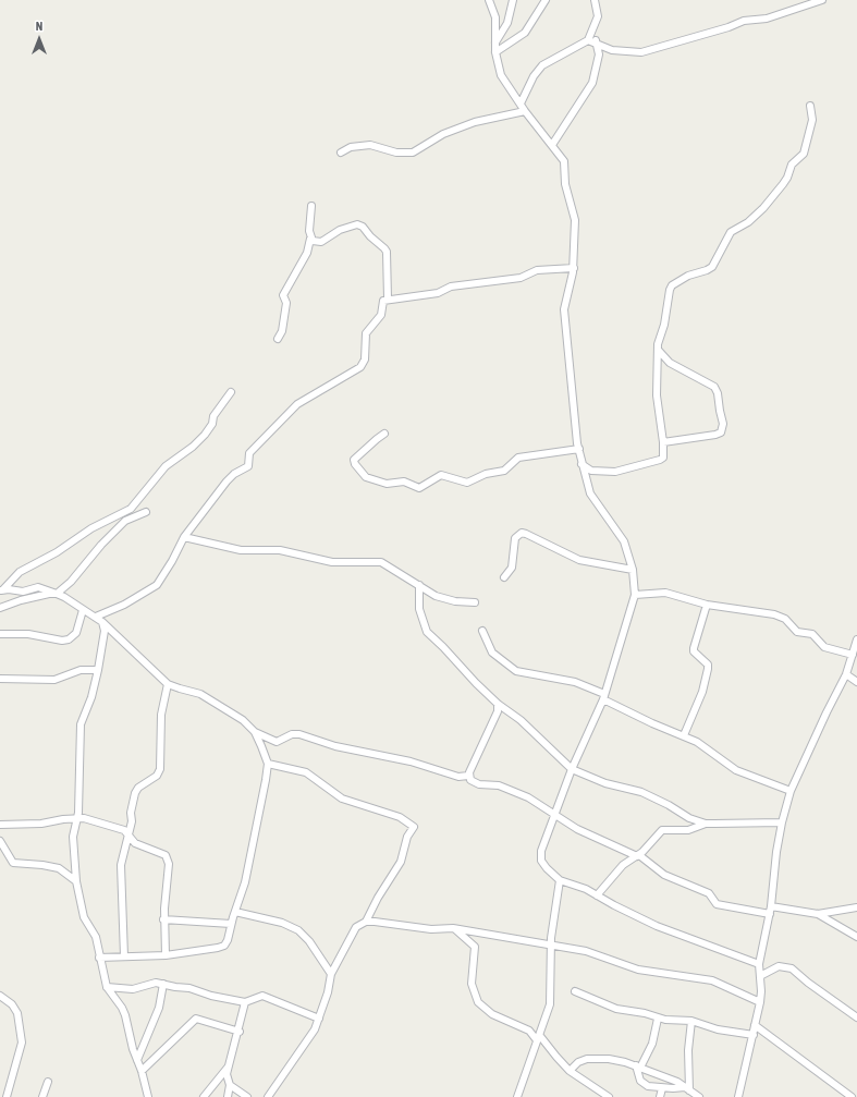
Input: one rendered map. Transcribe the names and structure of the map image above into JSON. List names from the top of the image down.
{
  "north": "top"
}
